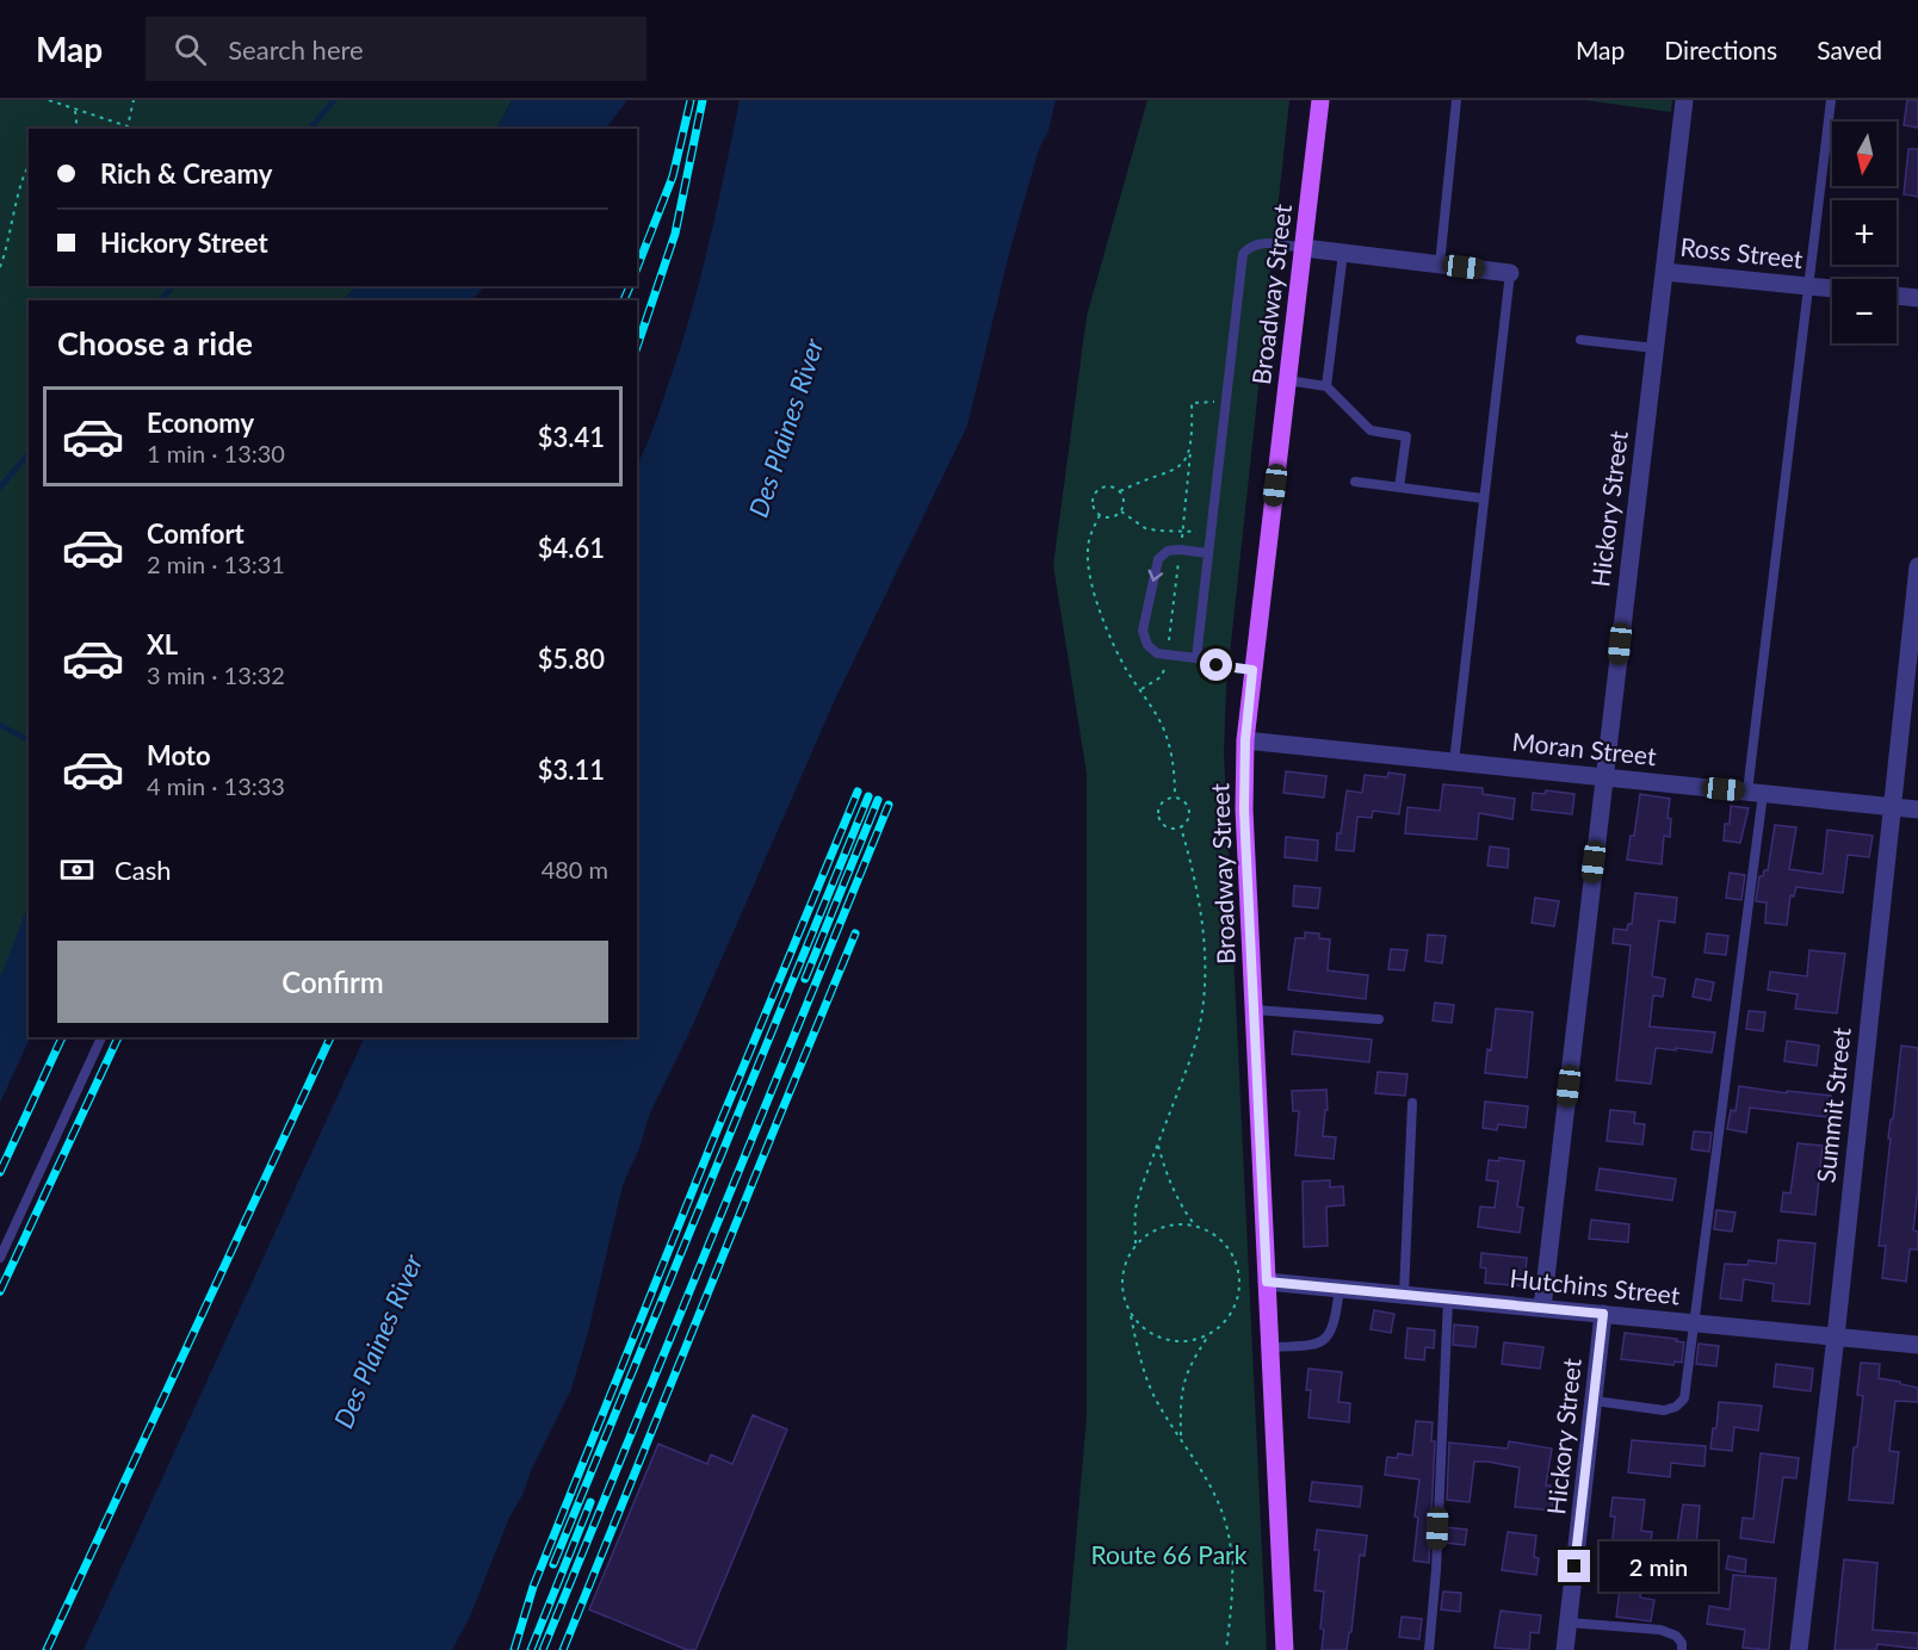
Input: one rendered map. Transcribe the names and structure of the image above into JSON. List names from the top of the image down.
{
  "streets": {
    "main road": ["Broadway Street"],
    "street": [
      "Ross Street",
      "Hickory Street",
      "Moran Street",
      "Summit Street",
      "Hutchins Street"
    ]
  },
  "crossings": [
    ["Ross Street", "Hickory Street"],
    ["Broadway Street", "Moran Street"],
    ["Broadway Street", "Hutchins Street"],
    ["Hickory Street", "Moran Street"],
    ["Hickory Street", "Hutchins Street"],
    ["Moran Street", "Summit Street"],
    ["Summit Street", "Hutchins Street"]
  ],
  "water": ["Des Plaines River"],
  "parks": ["Route 66 Park"],
  "north": "bottom",
  "page": {
    "header": "Map",
    "search": "Search here",
    "nav": ["Map", "Directions", "Saved"],
    "map_buttons": ["+", "−"],
    "banner": ["Rich & Creamy", "Hickory Street"],
    "heading": "Choose a ride",
    "list": [
      {
        "name": "Economy",
        "note": "1 min · 13:30",
        "value": "$3.41"
      },
      {
        "name": "Comfort",
        "note": "2 min · 13:31",
        "value": "$4.61"
      },
      {
        "name": "XL",
        "note": "3 min · 13:32",
        "value": "$5.80"
      },
      {
        "name": "Moto",
        "note": "4 min · 13:33",
        "value": "$3.11"
      }
    ],
    "pay": ["Cash", "480 m"],
    "buttons": "Confirm",
    "bubble": "2 min"
  }
}
